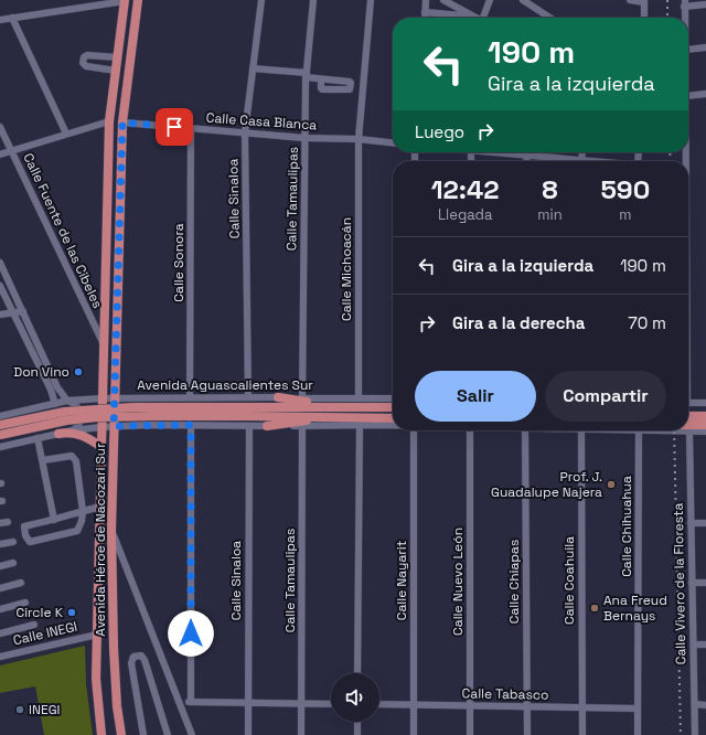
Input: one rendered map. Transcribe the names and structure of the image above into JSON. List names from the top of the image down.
{
  "streets": {
    "main road": ["Avenida Aguascalientes Sur", "Avenida Héroe de Nacozari Sur"],
    "street": [
      "Calle Casa Blanca",
      "Calle Sinaloa",
      "Calle Tamaulipas",
      "Calle Fuente de las Cibeles",
      "Calle Sonora",
      "Calle Michoacán",
      "Calle Chihuahua",
      "Calle Nayarit",
      "Calle Coahuila",
      "Calle Nuevo León",
      "Calle Chiapas",
      "Calle Vivero de la Floresta",
      "Calle INEGI",
      "Calle Tabasco"
    ]
  },
  "crossings": [
    ["Calle Casa Blanca", "Calle Sinaloa"],
    ["Calle Casa Blanca", "Calle Tamaulipas"],
    ["Calle Casa Blanca", "Calle Sonora"],
    ["Calle Casa Blanca", "Calle Michoacán"],
    ["Calle Casa Blanca", "Avenida Héroe de Nacozari Sur"],
    ["Calle Sinaloa", "Avenida Aguascalientes Sur"],
    ["Calle Tamaulipas", "Avenida Aguascalientes Sur"],
    ["Calle Fuente de las Cibeles", "Avenida Héroe de Nacozari Sur"],
    ["Calle Sonora", "Avenida Aguascalientes Sur"],
    ["Calle Michoacán", "Avenida Aguascalientes Sur"],
    ["Avenida Aguascalientes Sur", "Avenida Héroe de Nacozari Sur"],
    ["Calle Chihuahua", "Calle Tabasco"],
    ["Avenida Héroe de Nacozari Sur", "Calle INEGI"],
    ["Calle Nayarit", "Calle Tabasco"],
    ["Calle Coahuila", "Calle Tabasco"],
    ["Calle Nuevo León", "Calle Tabasco"],
    ["Calle Chiapas", "Calle Tabasco"]
  ],
  "places": [
    "Don Vino",
    "Prof. J. Guadalupe Najera",
    "Ana Freud Bernays",
    "Circle K",
    "INEGI"
  ],
  "page": {
    "turn": ["190 m", "Gira a la izquierda"],
    "then": "Luego",
    "eta": [
      "12:42",
      "Llegada",
      "8",
      "min",
      "590",
      "m"
    ],
    "list": [
      {
        "name": "Gira a la izquierda",
        "value": "190 m"
      },
      {
        "name": "Gira a la derecha",
        "value": "70 m"
      }
    ],
    "buttons": ["Salir", "Compartir"]
  }
}
